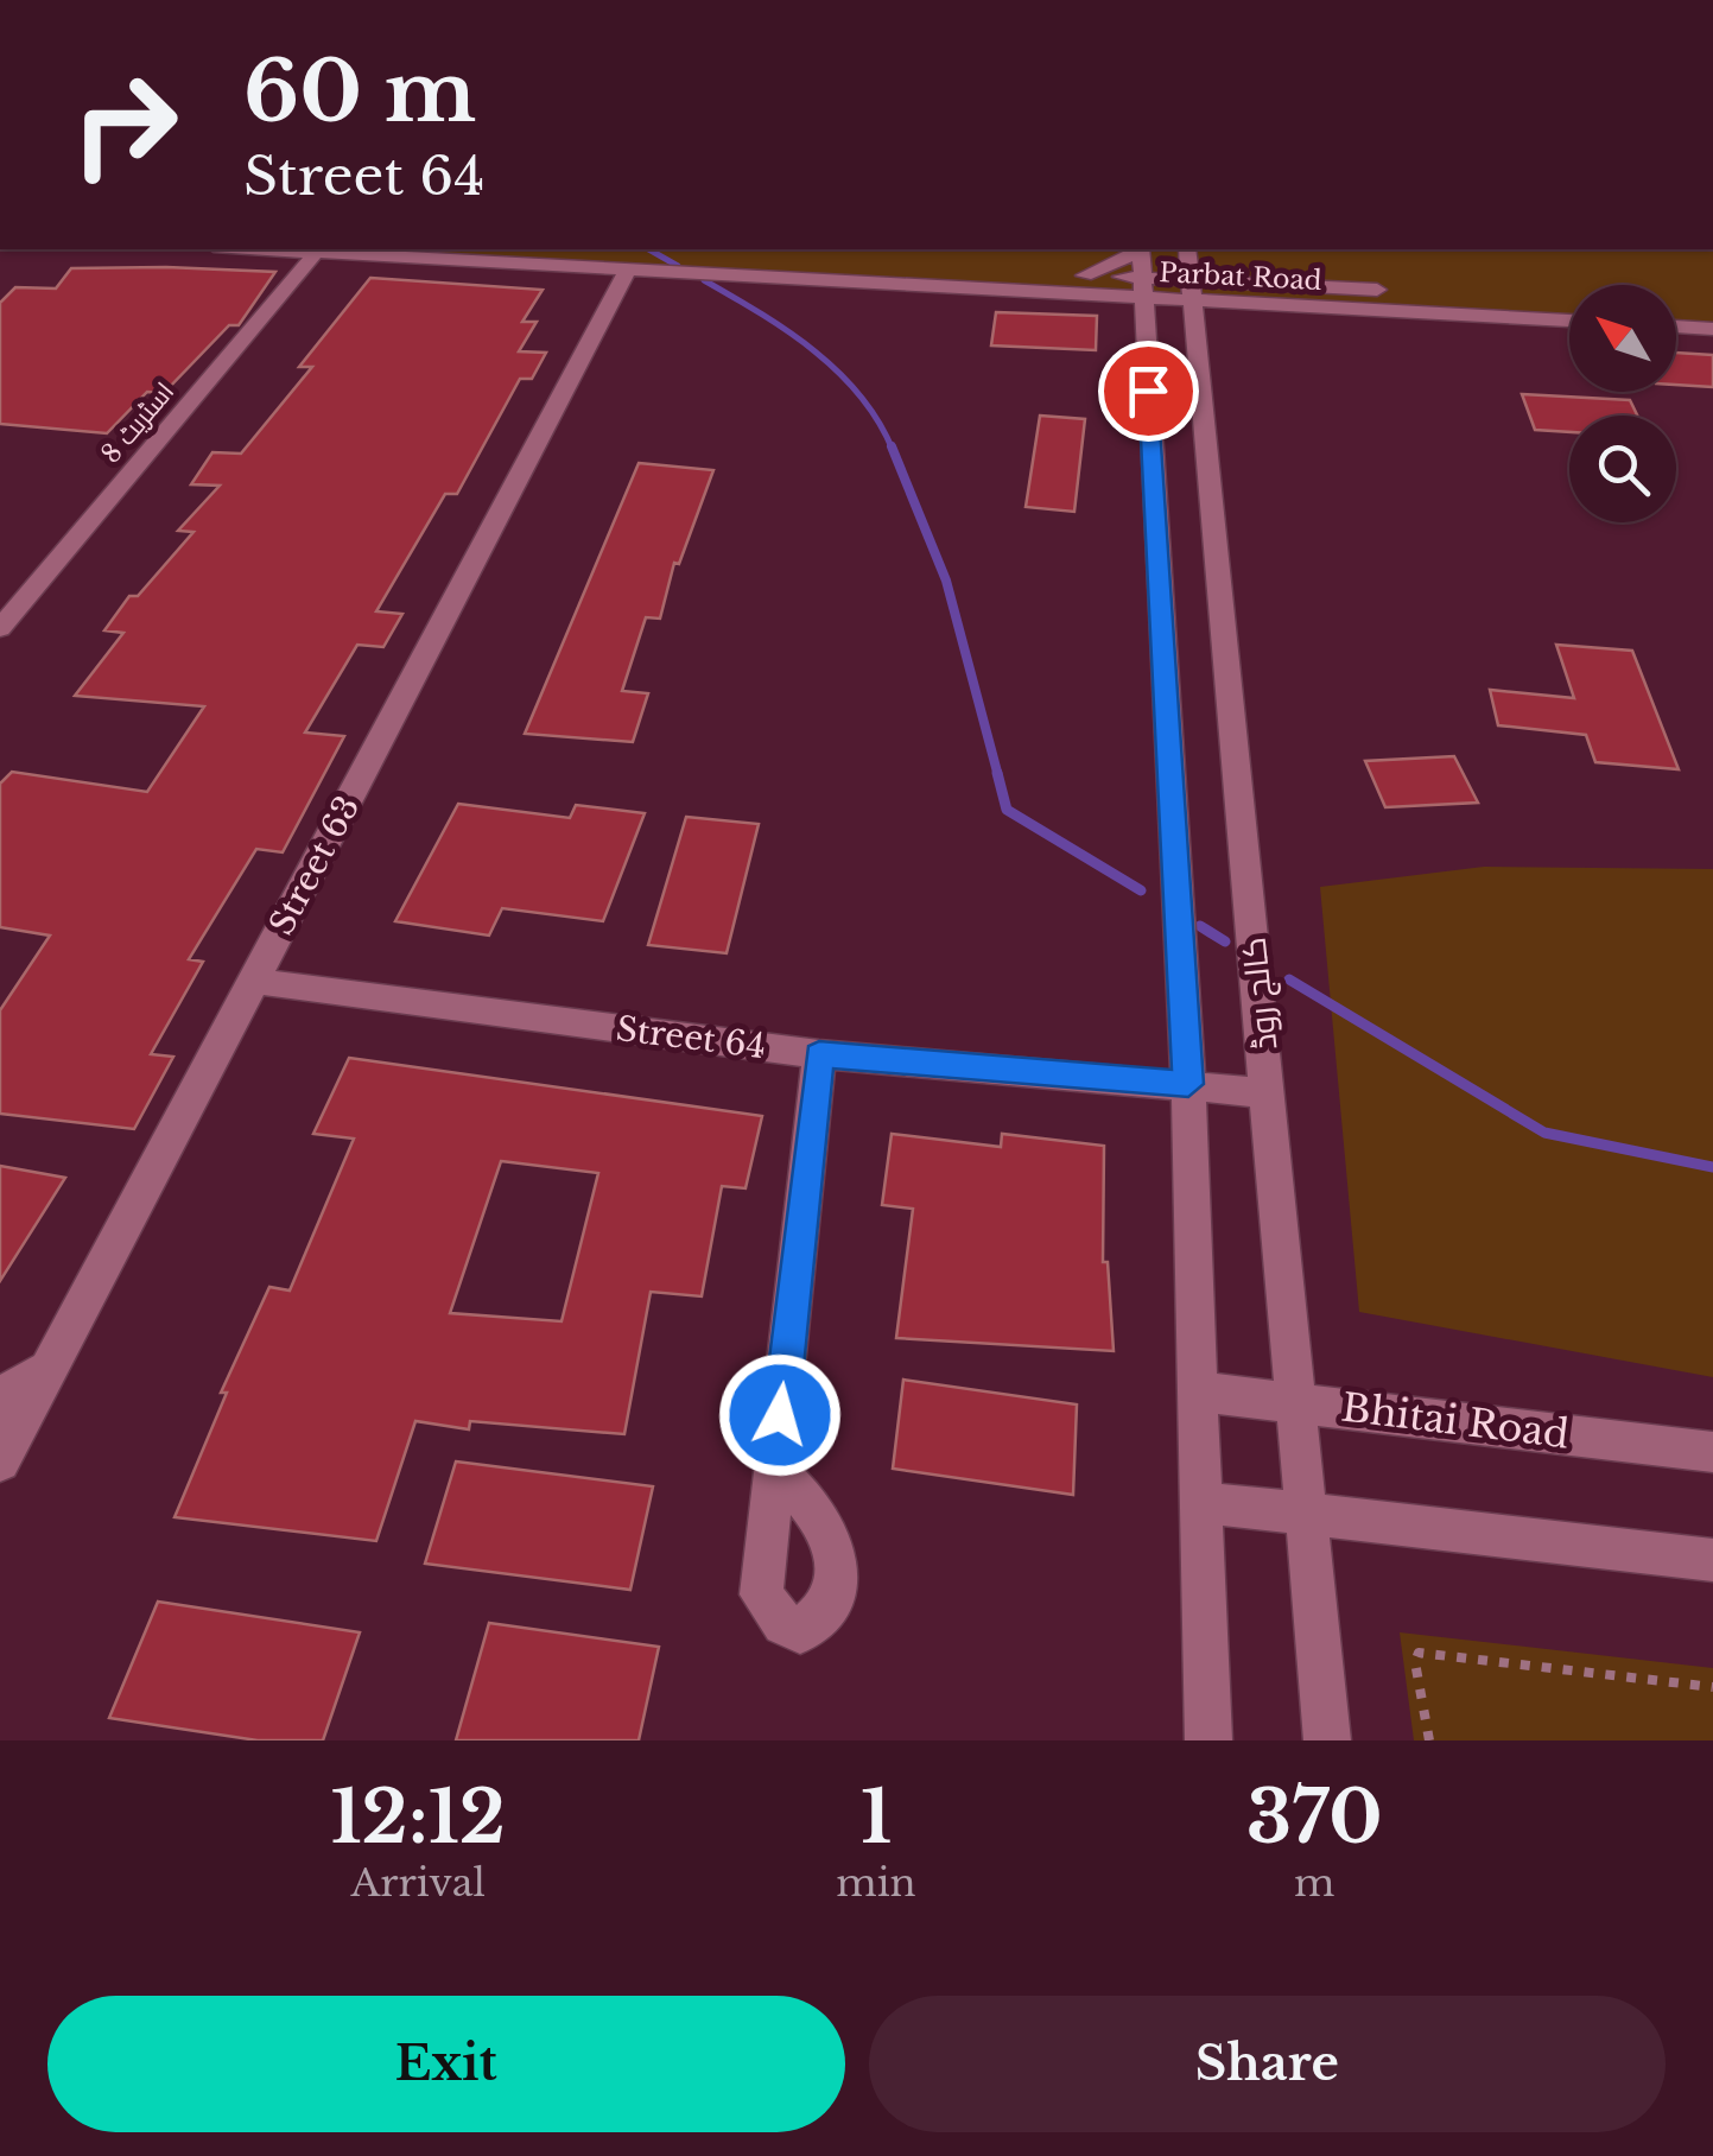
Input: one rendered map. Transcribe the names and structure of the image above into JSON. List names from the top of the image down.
{
  "streets": {
    "street": [
      "Parbat Road",
      "اسٹریٹ 8",
      "Street 63",
      "کالج روڈ",
      "Street 64",
      "Bhitai Road"
    ]
  },
  "crossings": [
    ["Parbat Road", "اسٹریٹ 8"],
    ["Parbat Road", "Street 63"],
    ["Parbat Road", "کالج روڈ"],
    ["Street 63", "Street 64"],
    ["کالج روڈ", "Street 64"],
    ["کالج روڈ", "Bhitai Road"]
  ],
  "north": "top left",
  "page": {
    "turn": ["60 m", "Street 64"],
    "eta": [
      "12:12",
      "Arrival",
      "1",
      "min",
      "370",
      "m"
    ],
    "buttons": ["Exit", "Share"]
  }
}
